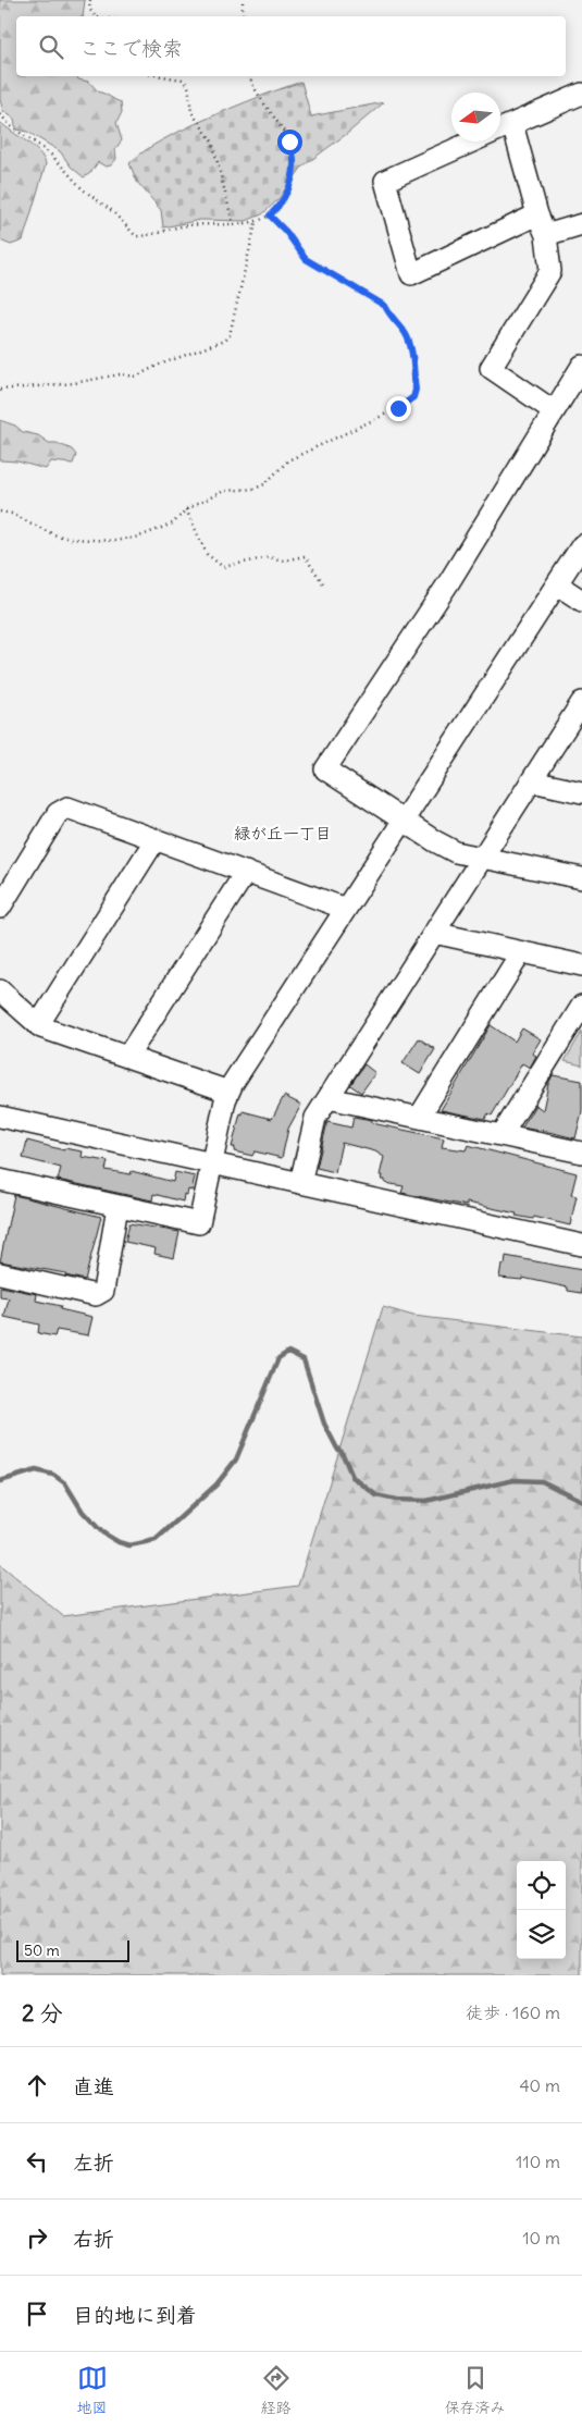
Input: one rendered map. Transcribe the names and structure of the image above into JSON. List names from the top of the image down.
{
  "districts": ["緑が丘一丁目"],
  "scale_bar": "50 m",
  "north": "left",
  "page": {
    "search": "ここで検索",
    "scale": "50 m",
    "heading": ["2 分", "徒歩 · 160 m"],
    "list": [
      ["直進", "40 m"],
      ["左折", "110 m"],
      ["右折", "10 m"],
      "目的地に到着"
    ],
    "nav": ["地図", "経路", "保存済み"]
  }
}
